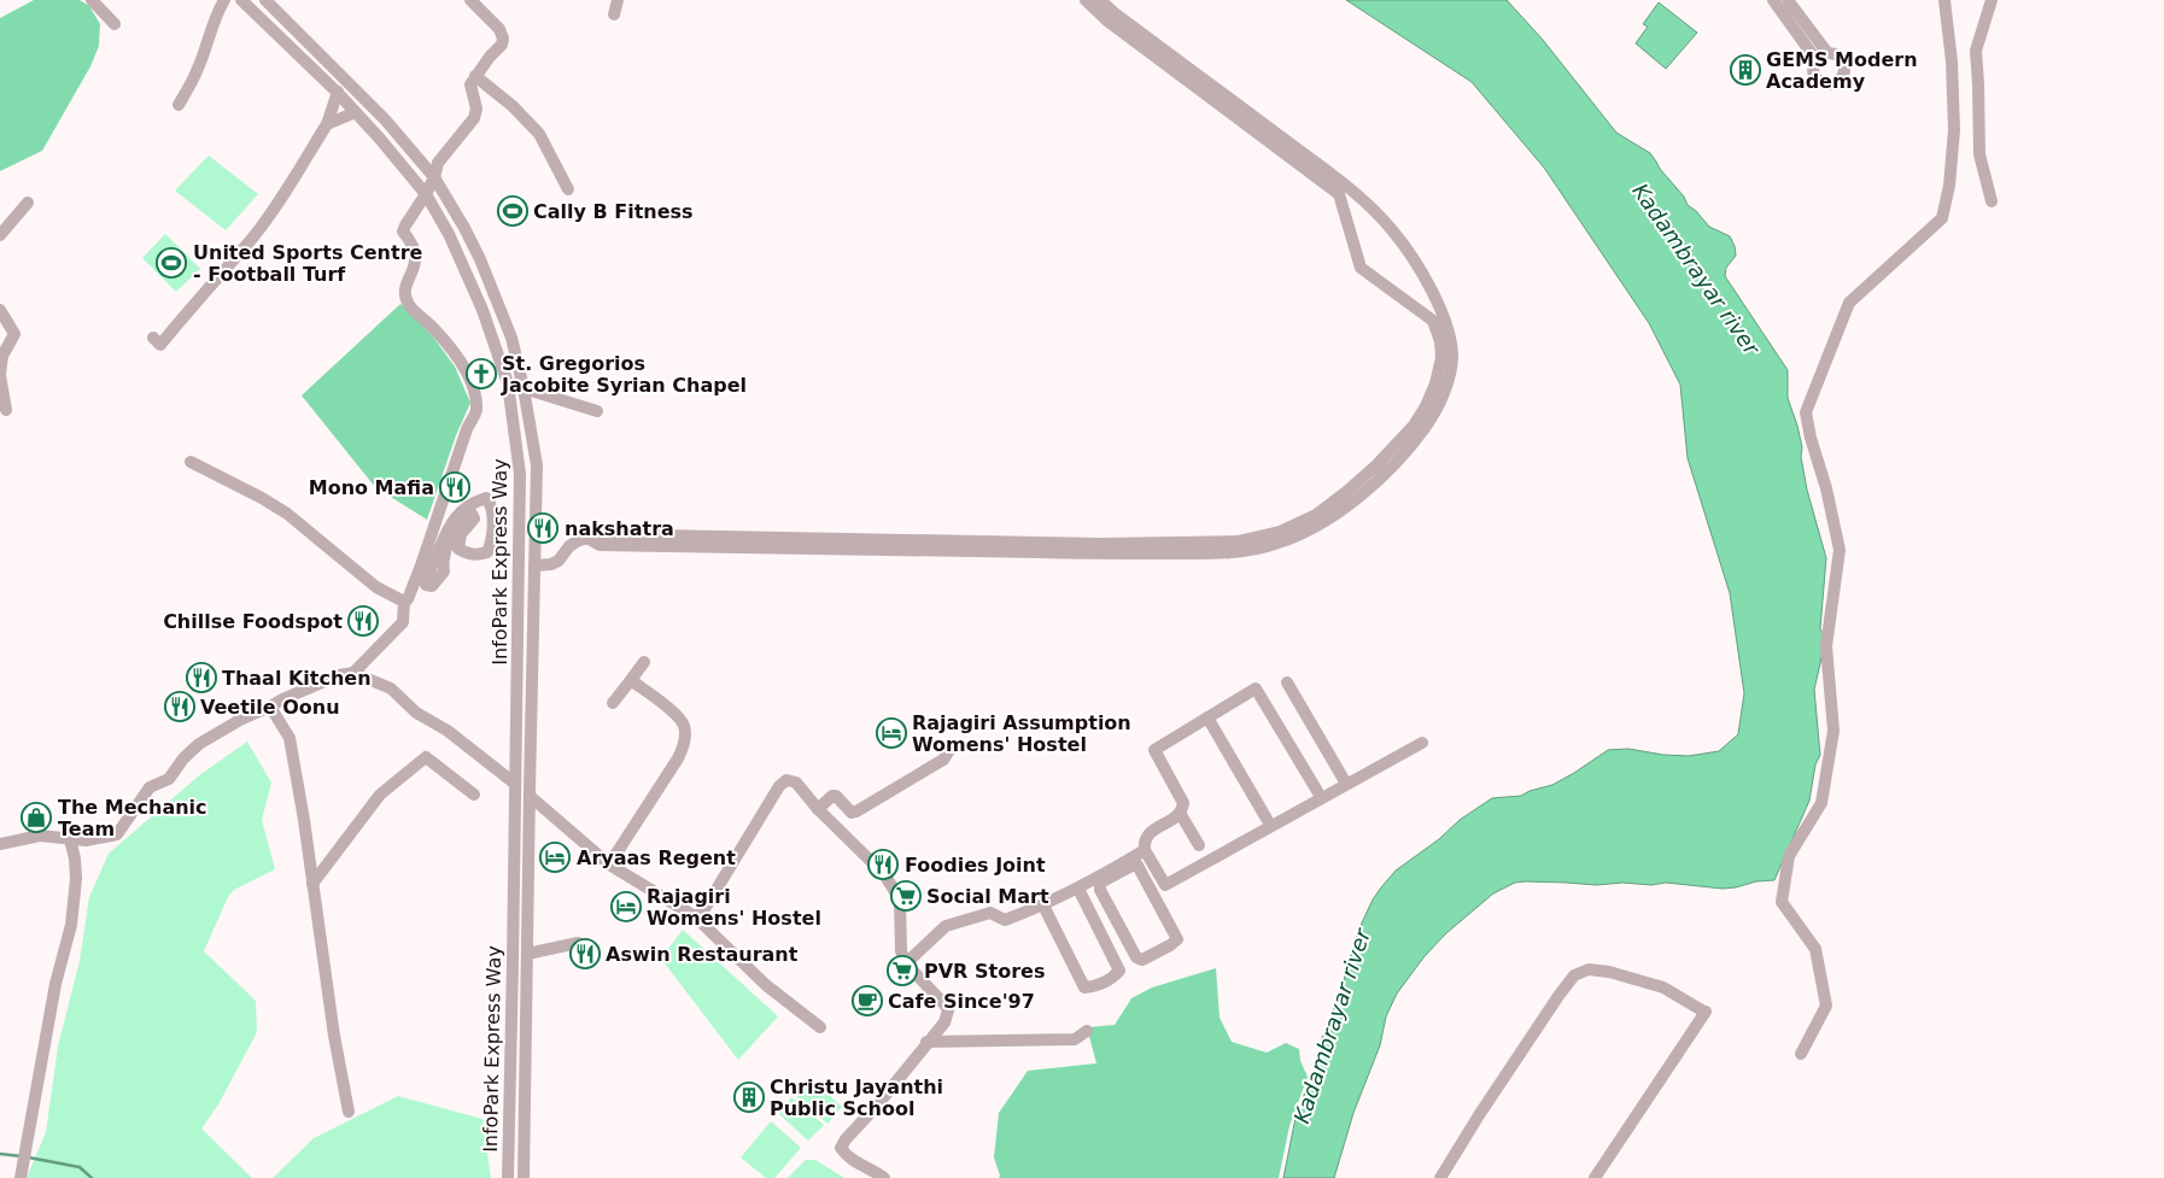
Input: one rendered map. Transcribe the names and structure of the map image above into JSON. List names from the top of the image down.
{
  "streets": {
    "street": ["InfoPark Express Way"]
  },
  "water": ["Kadambrayar river"],
  "places": {
    "building": ["GEMS Modern Academy", "Christu Jayanthi Public School"],
    "sports": ["Cally B Fitness", "United Sports Centre - Football Turf"],
    "church": ["St. Gregorios Jacobite Syrian Chapel"],
    "restaurant": [
      "Mono Mafia",
      "nakshatra",
      "Chillse Foodspot",
      "Thaal Kitchen",
      "Veetile Oonu",
      "Foodies Joint",
      "Aswin Restaurant"
    ],
    "hotel": ["Rajagiri Assumption Womens' Hostel", "Aryaas Regent", "Rajagiri Womens' Hostel"],
    "shop": ["The Mechanic Team"],
    "supermarket": ["Social Mart", "PVR Stores"],
    "cafe": ["Cafe Since'97"]
  }
}
